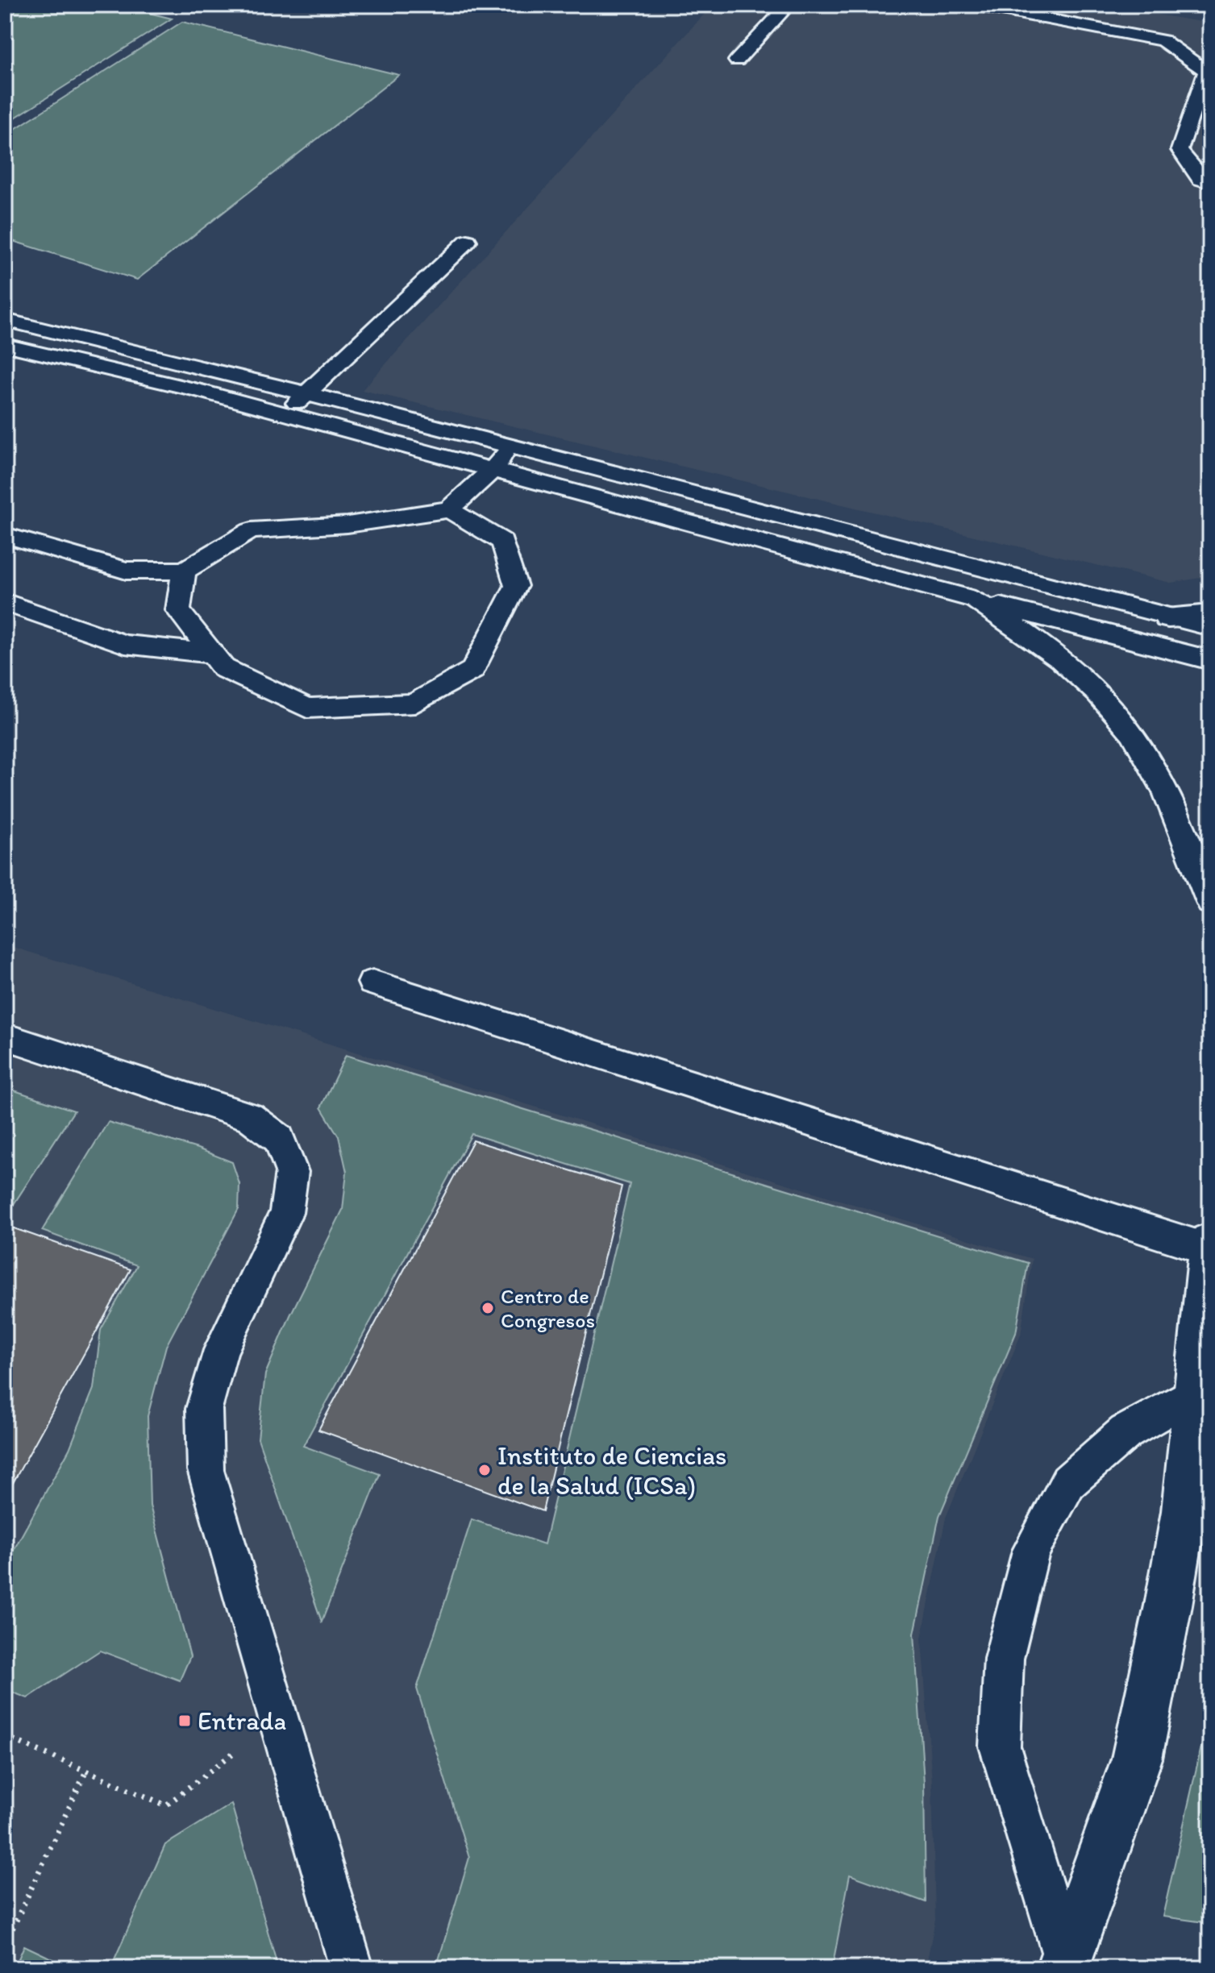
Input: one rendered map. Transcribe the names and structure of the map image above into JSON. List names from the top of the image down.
{
  "places": {
    "other": ["Centro de Congresos", "Instituto de Ciencias de la Salud (ICSa)"],
    "transit": ["Entrada"]
  }
}
